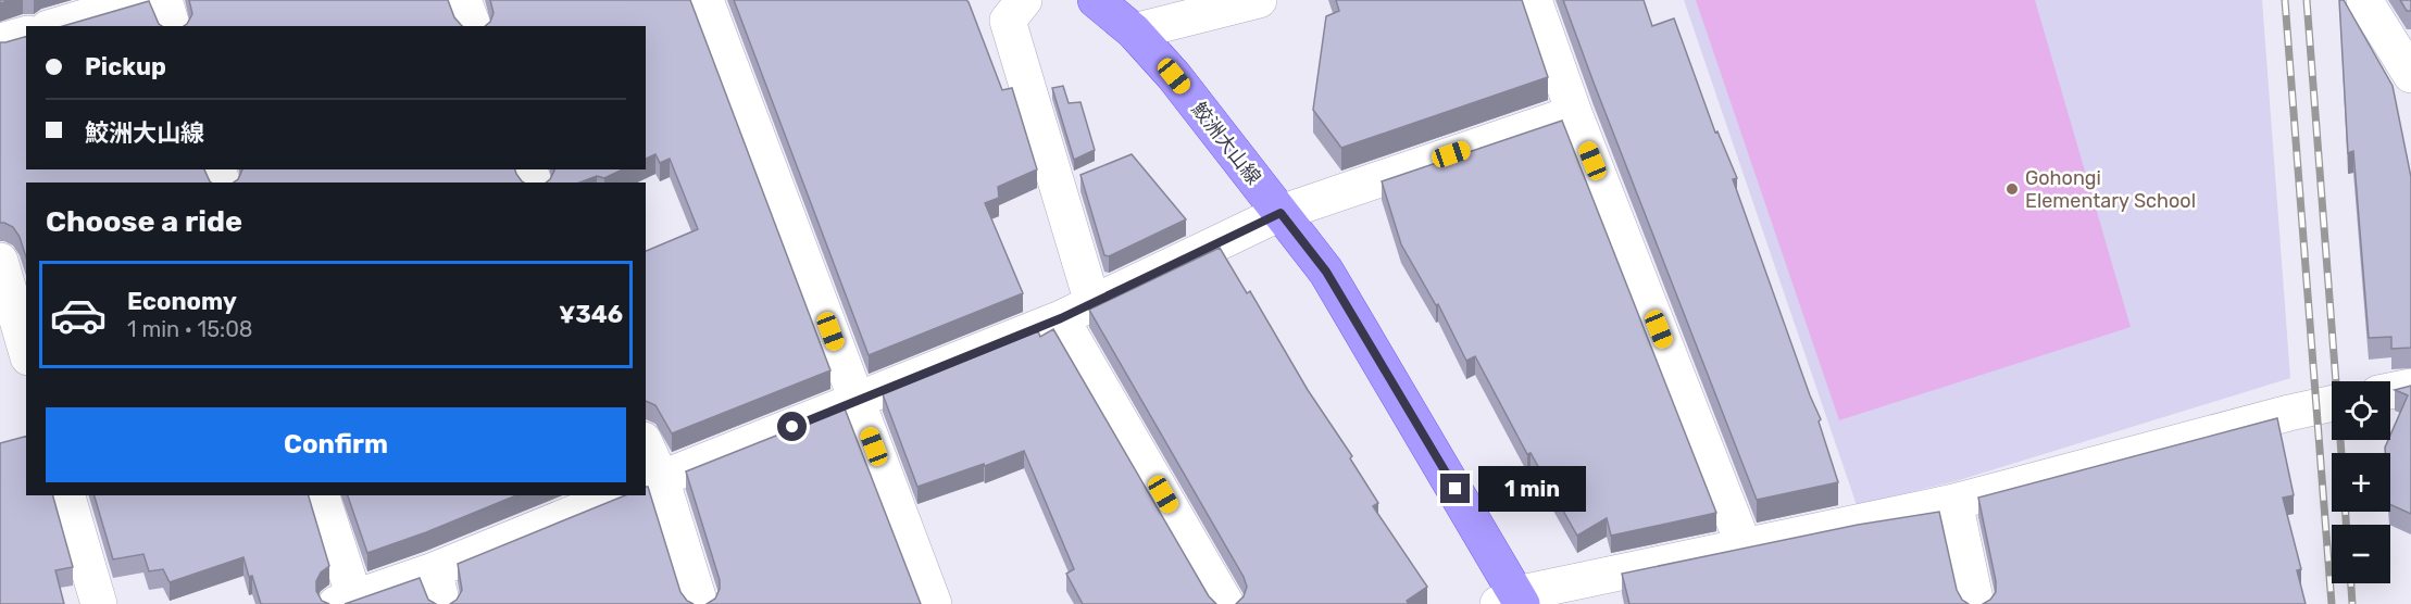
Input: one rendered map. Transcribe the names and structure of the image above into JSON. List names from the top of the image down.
{
  "streets": {
    "main road": ["鮫洲大山線"]
  },
  "places": ["Gohongi Elementary School"],
  "page": {
    "banner": ["Pickup", "鮫洲大山線"],
    "heading": "Choose a ride",
    "list": [
      {
        "name": "Economy",
        "note": "1 min · 15:08",
        "value": "¥346"
      }
    ],
    "map_buttons": ["+", "−"],
    "buttons": "Confirm",
    "bubble": "1 min"
  }
}
